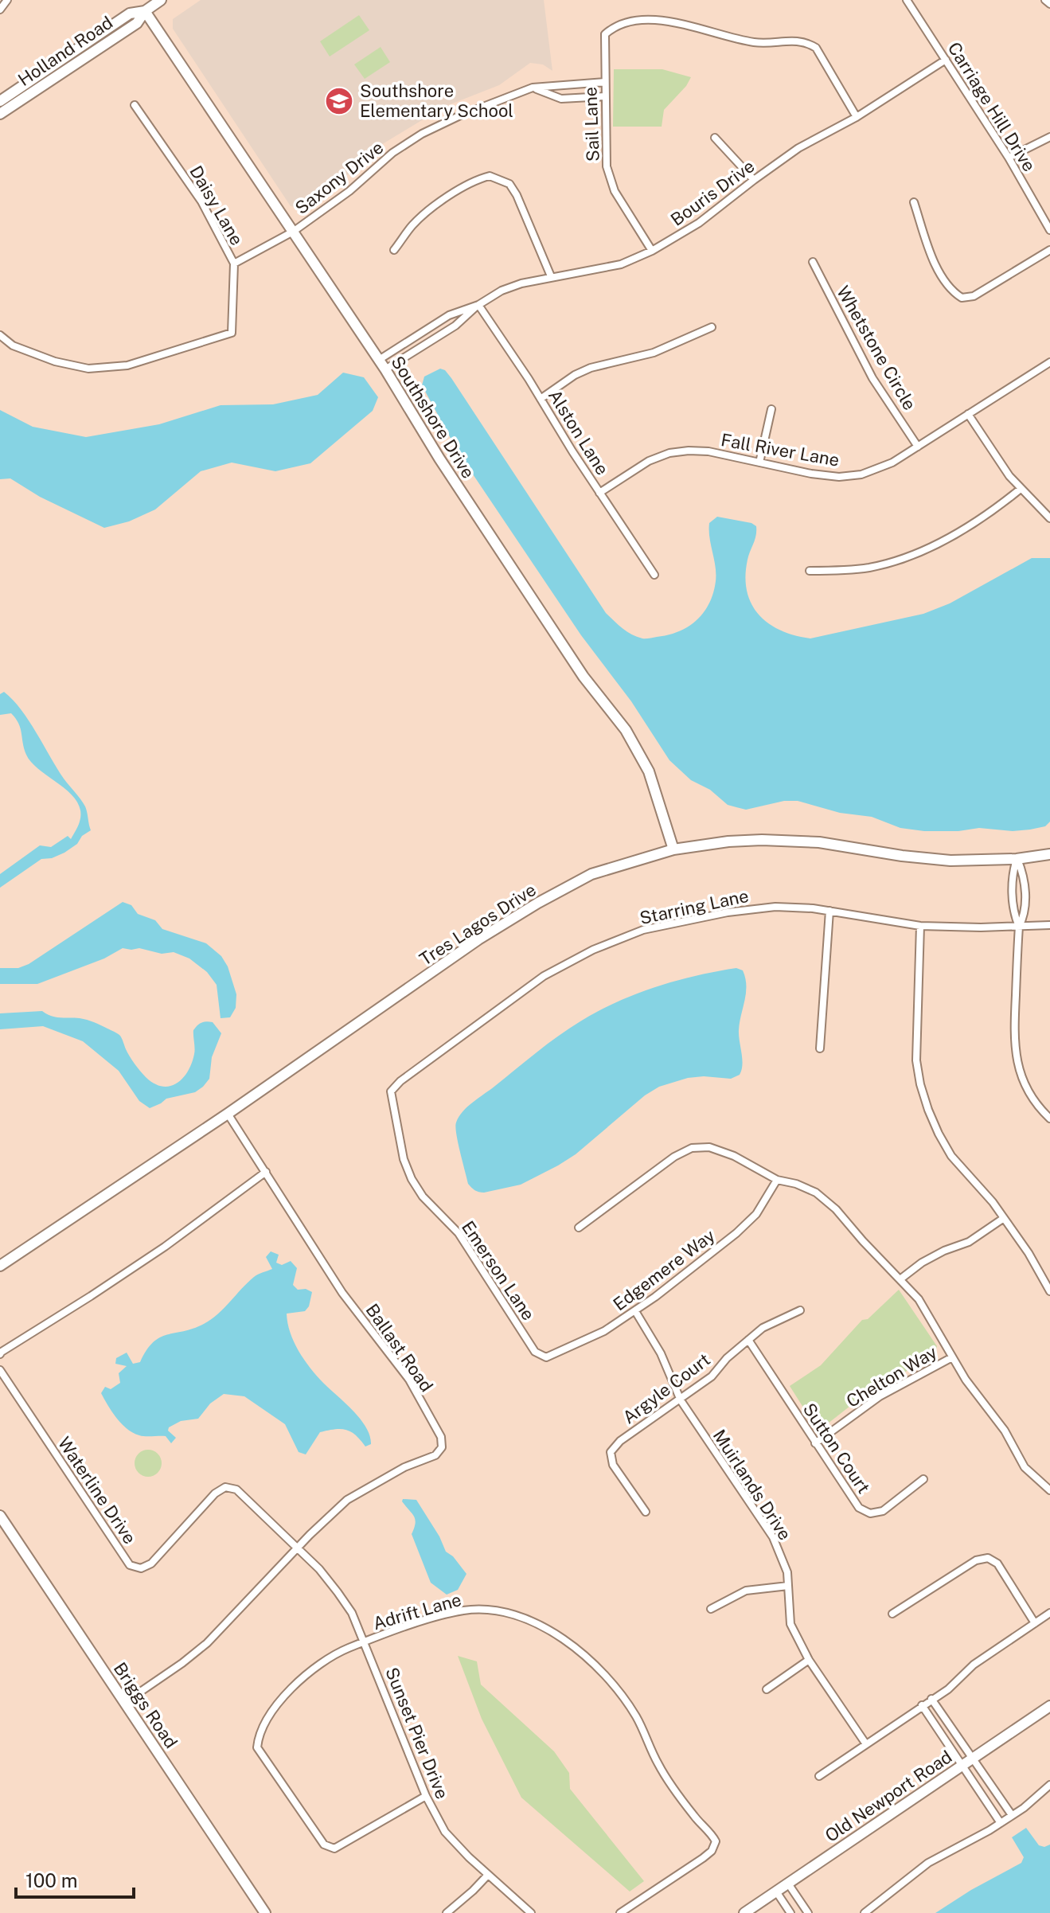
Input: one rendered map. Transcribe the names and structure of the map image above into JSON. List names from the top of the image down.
{
  "streets": {
    "street": [
      "Holland Road",
      "Carriage Hill Drive",
      "Sail Lane",
      "Saxony Drive",
      "Bouris Drive",
      "Daisy Lane",
      "Whetstone Circle",
      "Southshore Drive",
      "Alston Lane",
      "Fall River Lane",
      "Starring Lane",
      "Tres Lagos Drive",
      "Edgemere Way",
      "Emerson Lane",
      "Ballast Road",
      "Chelton Way",
      "Argyle Court",
      "Sutton Court",
      "Muirlands Drive",
      "Waterline Drive",
      "Adrift Lane",
      "Briggs Road",
      "Sunset Pier Drive",
      "Old Newport Road"
    ]
  },
  "crossings": [
    ["Holland Road", "Southshore Drive"],
    ["Carriage Hill Drive", "Bouris Drive"],
    ["Sail Lane", "Saxony Drive"],
    ["Sail Lane", "Bouris Drive"],
    ["Saxony Drive", "Daisy Lane"],
    ["Saxony Drive", "Southshore Drive"],
    ["Bouris Drive", "Southshore Drive"],
    ["Bouris Drive", "Alston Lane"],
    ["Whetstone Circle", "Fall River Lane"],
    ["Southshore Drive", "Tres Lagos Drive"],
    ["Alston Lane", "Fall River Lane"],
    ["Starring Lane", "Emerson Lane"],
    ["Tres Lagos Drive", "Ballast Road"],
    ["Edgemere Way", "Emerson Lane"],
    ["Edgemere Way", "Muirlands Drive"],
    ["Ballast Road", "Waterline Drive"],
    ["Ballast Road", "Briggs Road"],
    ["Ballast Road", "Sunset Pier Drive"],
    ["Chelton Way", "Sutton Court"],
    ["Argyle Court", "Sutton Court"],
    ["Argyle Court", "Muirlands Drive"],
    ["Waterline Drive", "Sunset Pier Drive"],
    ["Adrift Lane", "Sunset Pier Drive"]
  ],
  "places": {
    "school or university": ["Southshore Elementary School"]
  },
  "scale_bar": "100 m"
}
